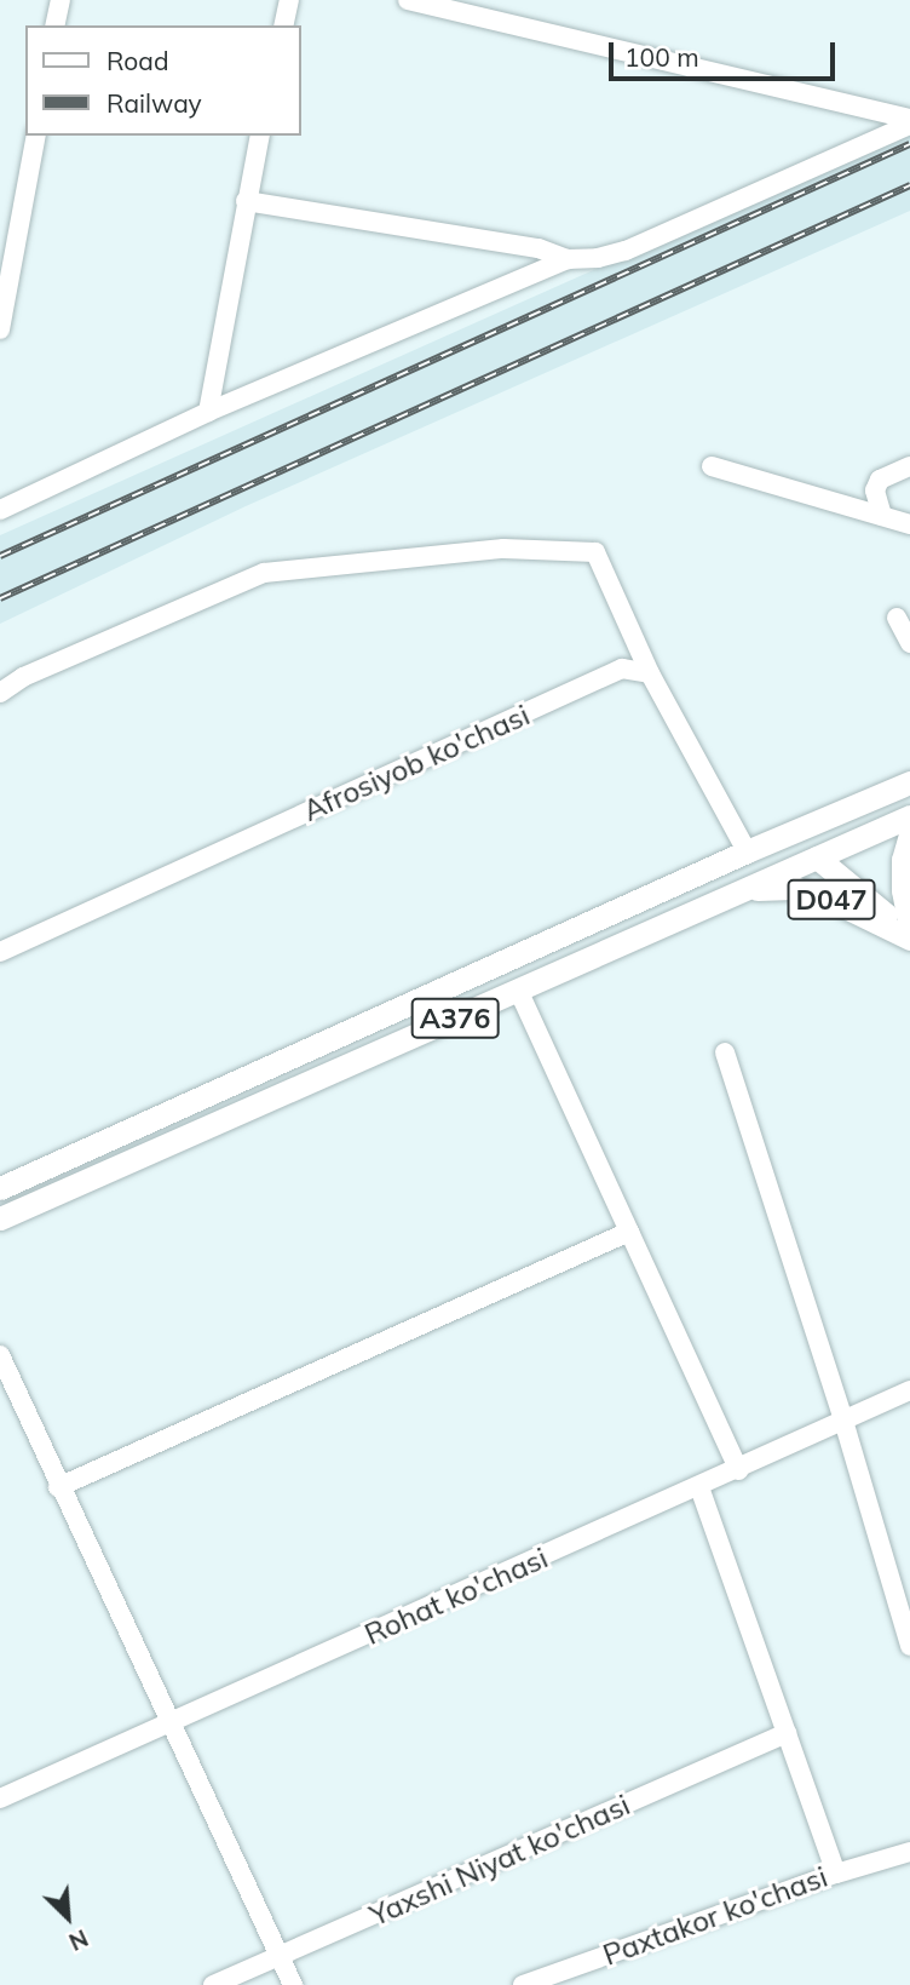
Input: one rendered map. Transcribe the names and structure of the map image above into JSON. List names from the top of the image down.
{
  "streets": {
    "main road": ["D047", "A376"],
    "street": [
      "Afrosiyob ko'chasi",
      "Rohat ko'chasi",
      "Yaxshi Niyat ko'chasi",
      "Paxtakor ko'chasi"
    ]
  },
  "crossings": [
    ["D047", "A376"]
  ],
  "legend": ["Road", "Railway"],
  "scale_bar": "100 m",
  "north": "bottom right"
}
